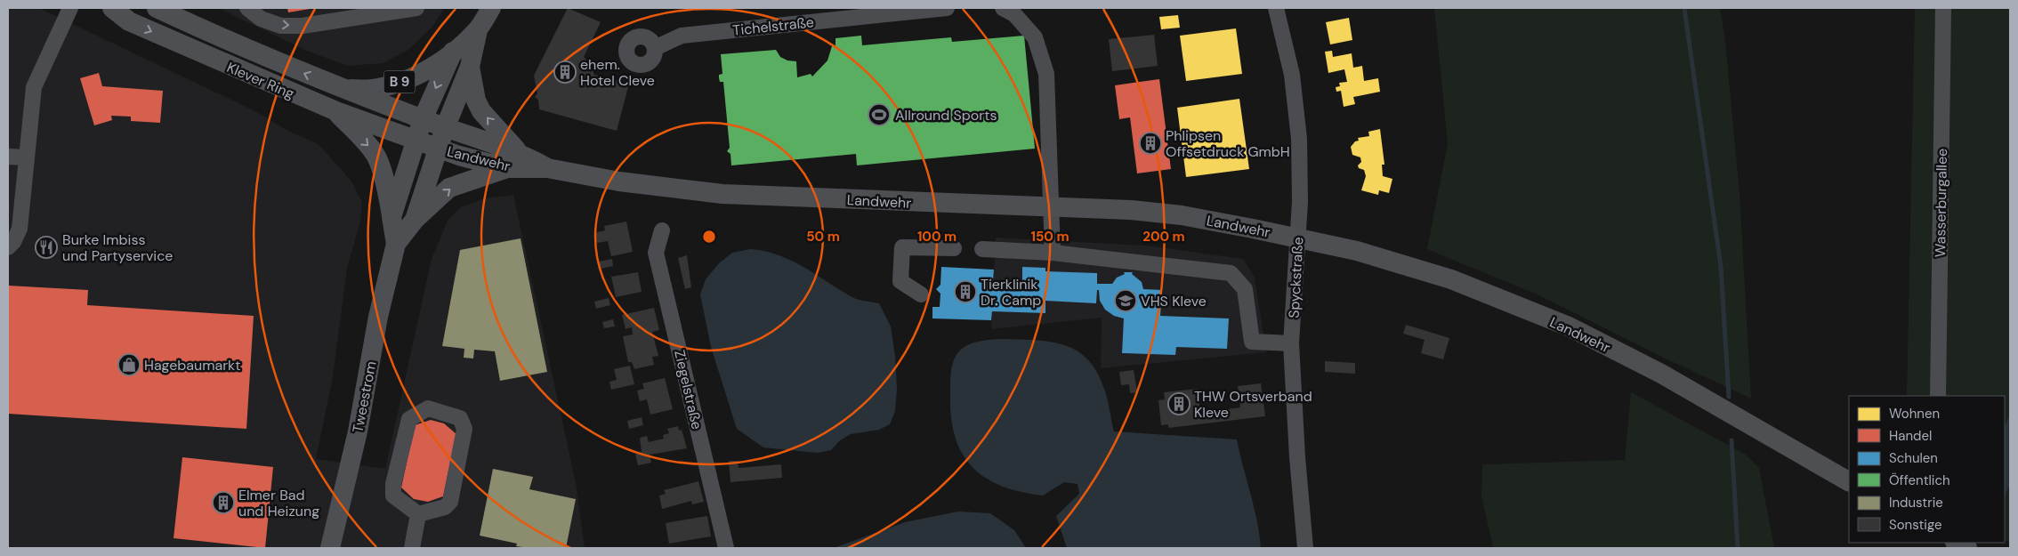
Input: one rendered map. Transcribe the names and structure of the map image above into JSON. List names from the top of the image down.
{
  "streets": {
    "main road": [
      "Klever Ring",
      "B 9",
      "Landwehr",
      "Tweestrom"
    ],
    "street": [
      "Tichelstraße",
      "Wasserburgallee",
      "Spyckstraße",
      "Ziegelstraße"
    ]
  },
  "crossings": [
    ["Klever Ring", "Landwehr"],
    ["Klever Ring", "Tweestrom"],
    ["Landwehr", "Spyckstraße"],
    ["Landwehr", "Tweestrom"]
  ],
  "places": {
    "building": [
      "ehem. Hotel Cleve",
      "Phlipsen Offsetdruck GmbH",
      "Tierklinik Dr. Camp",
      "THW Ortsverband Kleve",
      "Elmer Bad und Heizung"
    ],
    "sports": ["Allround Sports"],
    "restaurant": ["Burke Imbiss und Partyservice"],
    "school or university": ["VHS Kleve"],
    "shop": ["Hagebaumarkt"]
  },
  "legend": [
    "Wohnen",
    "Handel",
    "Schulen",
    "Öffentlich",
    "Industrie",
    "Sonstige"
  ],
  "rings": [
    "50 m",
    "100 m",
    "150 m",
    "200 m"
  ]
}
